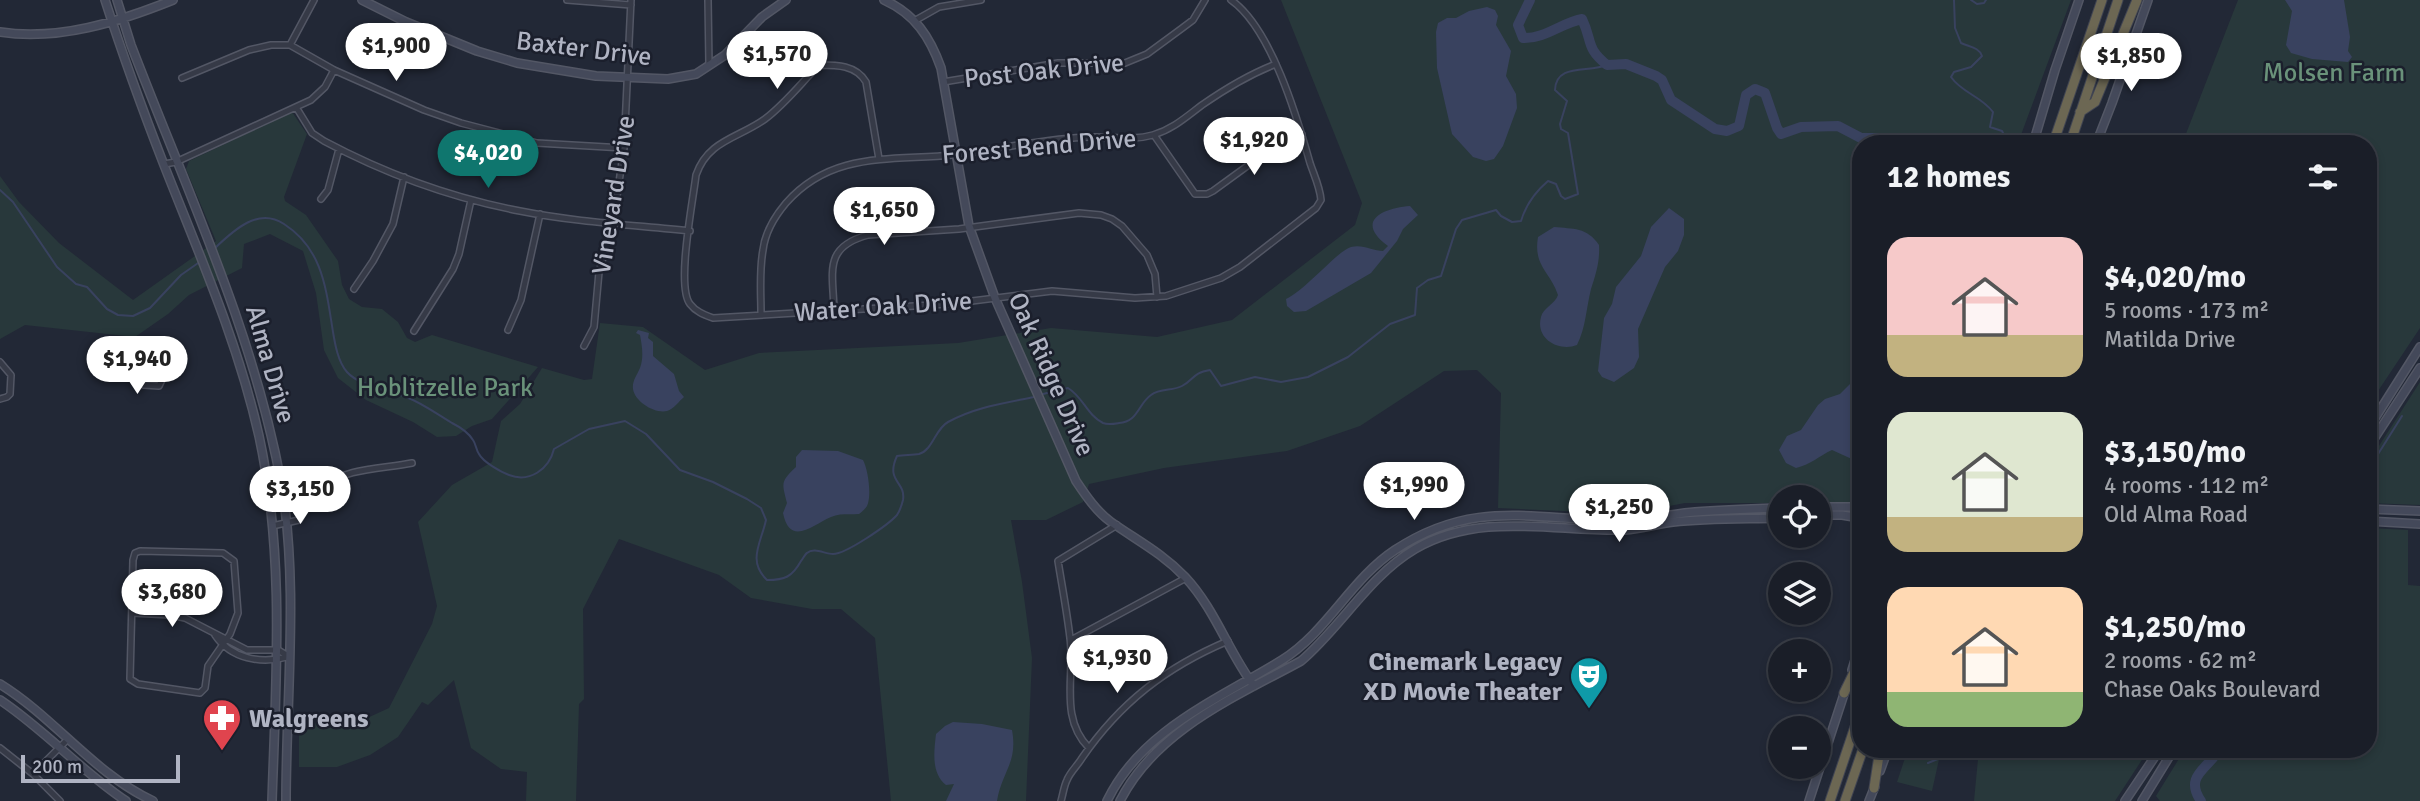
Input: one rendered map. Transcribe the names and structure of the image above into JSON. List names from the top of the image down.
{
  "streets": {
    "street": [
      "Baxter Drive",
      "Post Oak Drive",
      "Forest Bend Drive",
      "Vineyard Drive",
      "Water Oak Drive",
      "Alma Drive",
      "Oak Ridge Drive"
    ]
  },
  "crossings": [
    ["Baxter Drive", "Vineyard Drive"],
    ["Post Oak Drive", "Oak Ridge Drive"],
    ["Forest Bend Drive", "Water Oak Drive"],
    ["Forest Bend Drive", "Oak Ridge Drive"],
    ["Water Oak Drive", "Oak Ridge Drive"]
  ],
  "parks": ["Molsen Farm", "Hoblitzelle Park"],
  "places": {
    "theatre": ["Cinemark Legacy XD Movie Theater"],
    "pharmacy": ["Walgreens"]
  },
  "scale_bar": "200 m",
  "page": {
    "price": [
      "$1,900",
      "$1,570",
      "$1,850",
      "$1,920",
      "$4,020",
      "$1,650",
      "$1,940",
      "$1,990",
      "$3,150",
      "$1,250",
      "$3,680",
      "$1,930"
    ],
    "heading": "12 homes",
    "list": [
      {
        "name": "$4,020/mo",
        "note": "5 rooms · 173 m² · Matilda Drive"
      },
      {
        "name": "$3,150/mo",
        "note": "4 rooms · 112 m² · Old Alma Road"
      },
      {
        "name": "$1,250/mo",
        "note": "2 rooms · 62 m² · Chase Oaks Boulevard"
      }
    ],
    "map_buttons": ["+", "−"],
    "scale": "200 m"
  }
}
